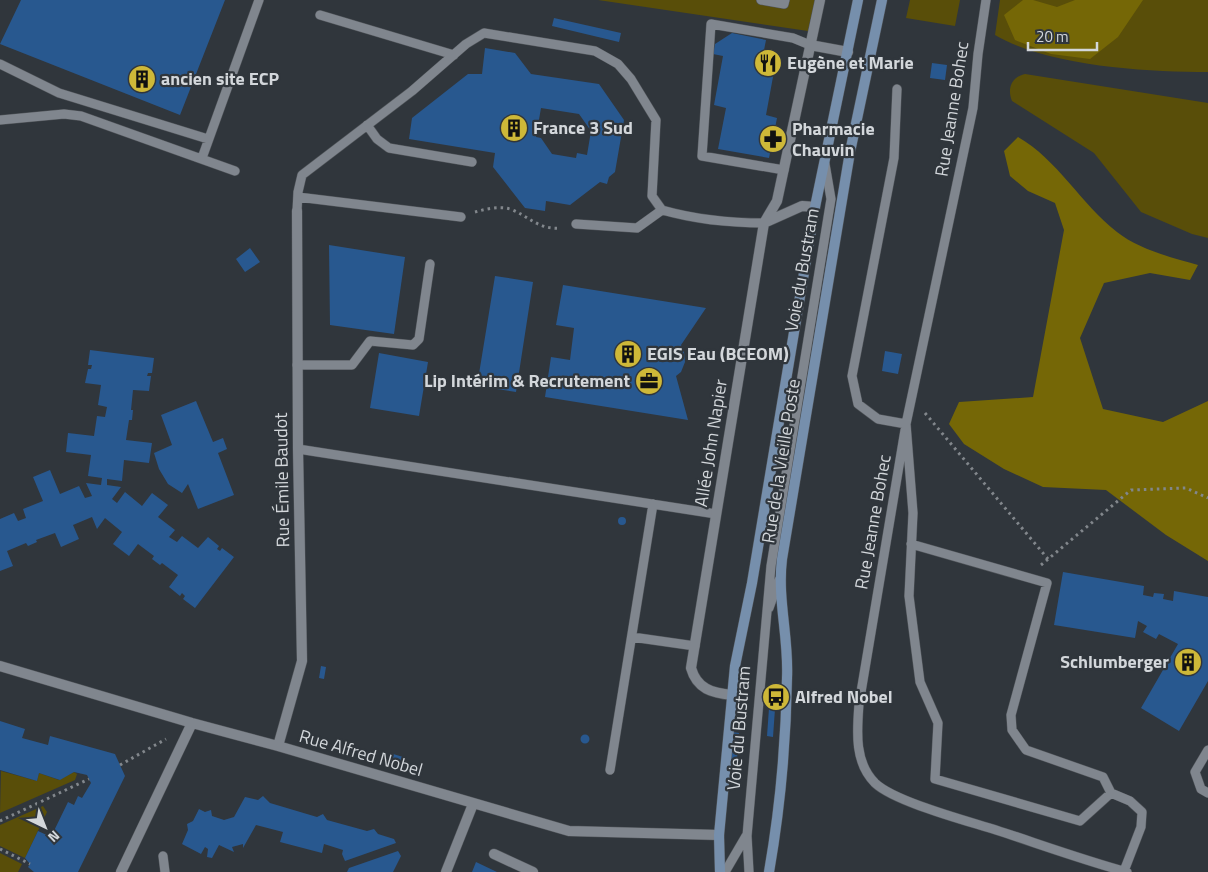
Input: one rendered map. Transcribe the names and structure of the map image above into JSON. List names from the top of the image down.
{
  "streets": {
    "main road": ["Rue de la Vieille Poste"],
    "street": ["Allée John Napier", "Rue Émile Baudot", "Rue Alfred Nobel"],
    "lane": ["Rue Jeanne Bohec", "Voie du Bustram"]
  },
  "crossings": [
    ["Voie du Bustram", "Rue de la Vieille Poste"],
    ["Allée John Napier", "Rue de la Vieille Poste"],
    ["Rue de la Vieille Poste", "Rue Alfred Nobel"],
    ["Rue Émile Baudot", "Rue Alfred Nobel"]
  ],
  "places": {
    "restaurant": ["Eugène et Marie"],
    "building": [
      "ancien site ECP",
      "France 3 Sud",
      "EGIS Eau (BCEOM)",
      "Schlumberger"
    ],
    "pharmacy": ["Pharmacie Chauvin"],
    "office": ["Lip Intérim & Recrutement"],
    "bus stop": ["Alfred Nobel"]
  },
  "scale_bar": "20 m",
  "north": "bottom right"
}
